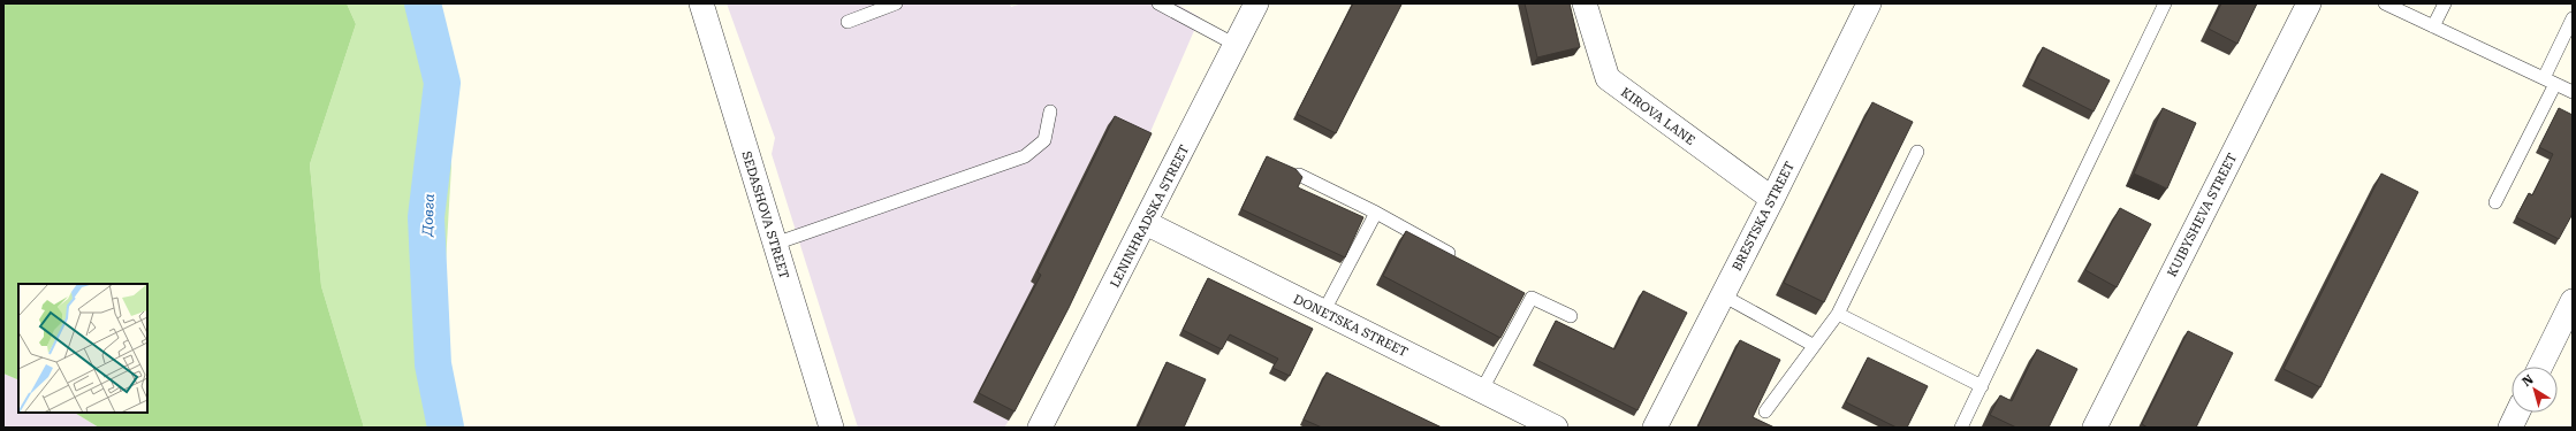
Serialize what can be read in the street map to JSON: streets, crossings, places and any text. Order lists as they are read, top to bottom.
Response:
{
  "streets": {
    "street": [
      "KIROVA LANE",
      "SEDASHOVA STREET",
      "KUIBYSHEVA STREET",
      "LENINHRADSKA STREET",
      "BRESTSKA STREET",
      "DONETSKA STREET"
    ]
  },
  "crossings": [
    ["KIROVA LANE", "BRESTSKA STREET"],
    ["LENINHRADSKA STREET", "DONETSKA STREET"]
  ],
  "water": ["Довга"],
  "north": "top left"
}
